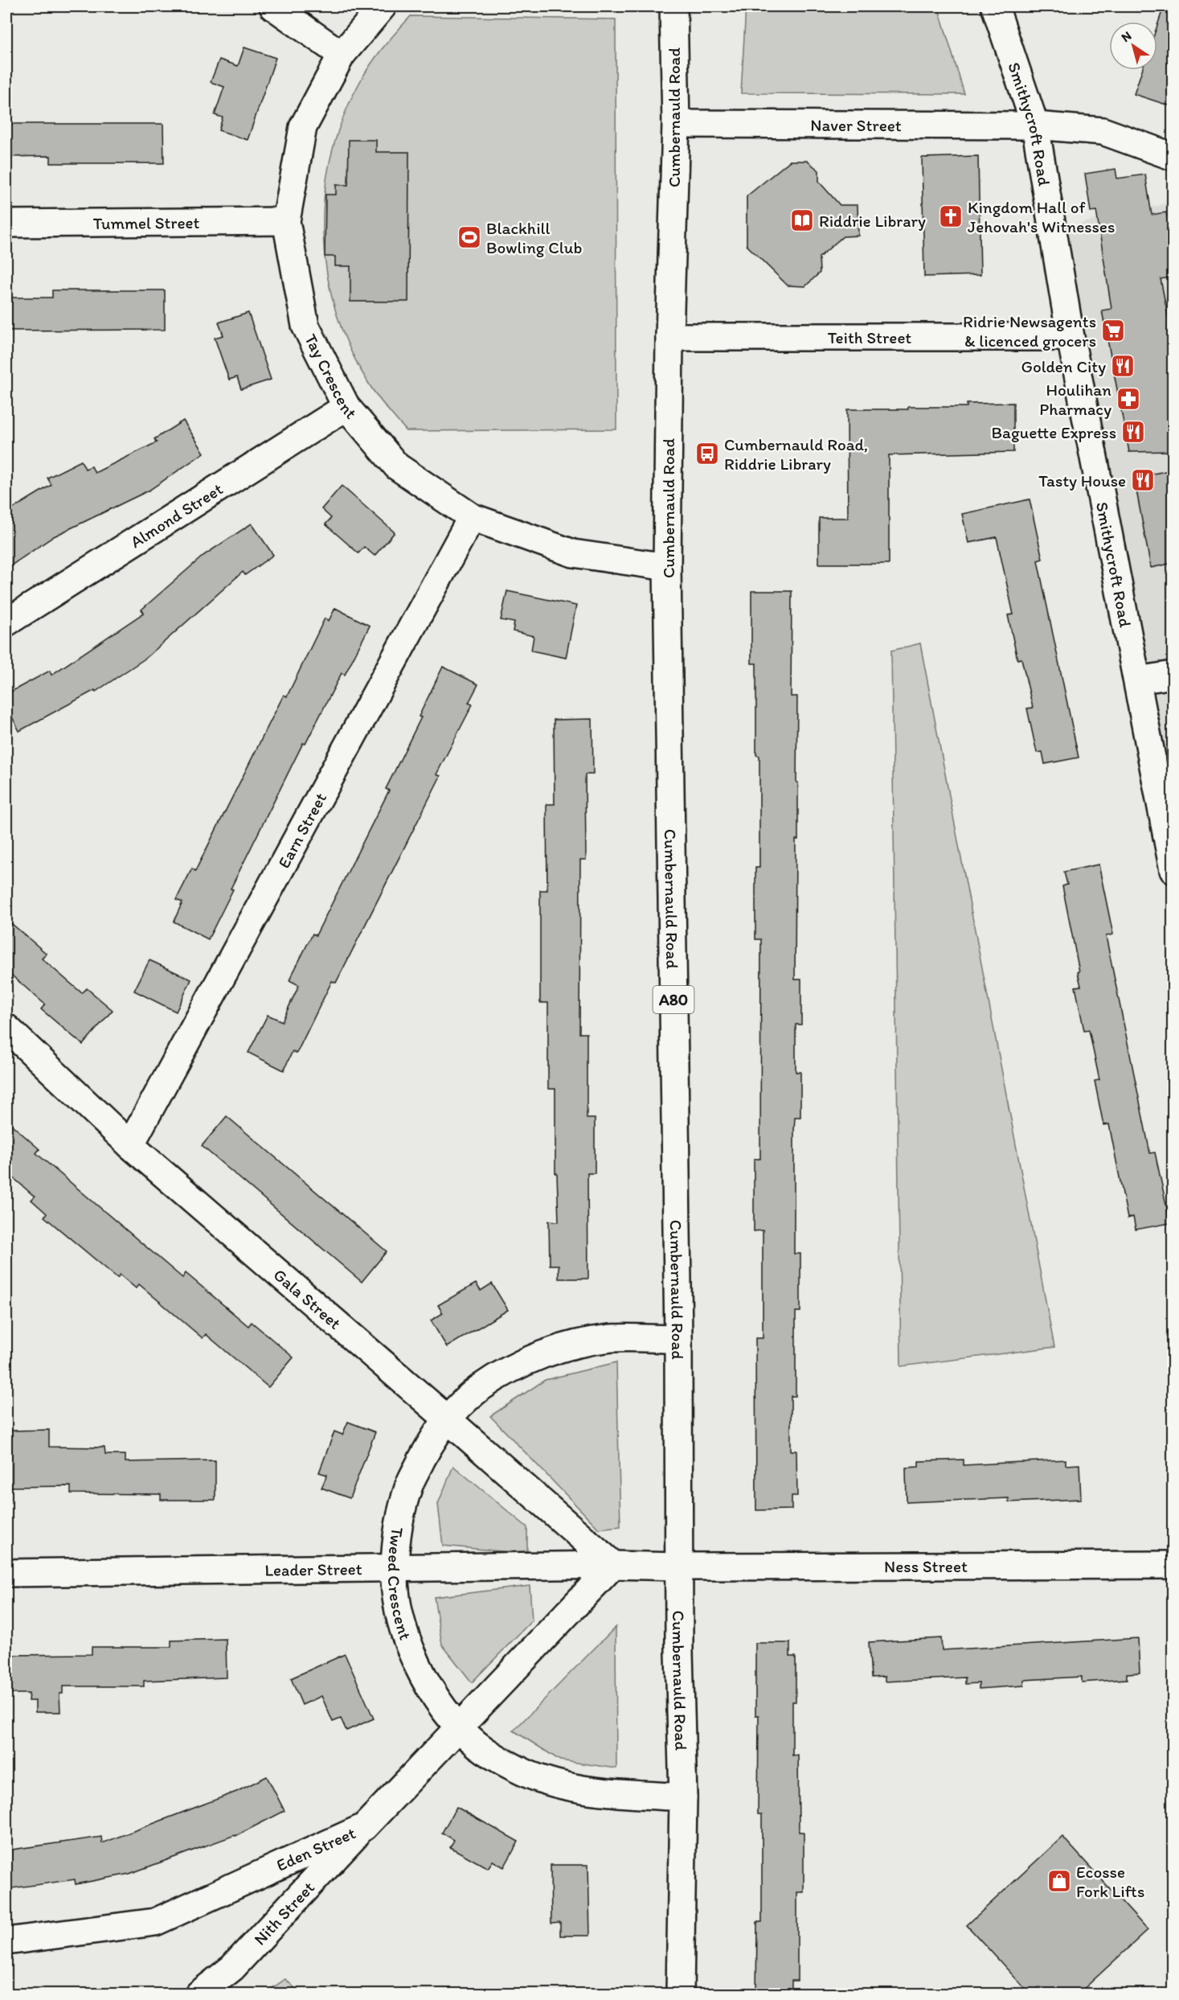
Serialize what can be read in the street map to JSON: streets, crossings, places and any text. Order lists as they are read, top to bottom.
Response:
{
  "streets": {
    "street": [
      "Cumbernauld Road",
      "Smithycroft Road",
      "Naver Street",
      "Tummel Street",
      "Teith Street",
      "Tay Crescent",
      "Almond Street",
      "Earn Street",
      "A80",
      "Gala Street",
      "Ness Street",
      "Leader Street",
      "Tweed Crescent",
      "Eden Street",
      "Nith Street"
    ]
  },
  "crossings": [
    ["Cumbernauld Road", "Naver Street"],
    ["Cumbernauld Road", "Teith Street"],
    ["Cumbernauld Road", "Tay Crescent"],
    ["Cumbernauld Road", "Ness Street"],
    ["Cumbernauld Road", "Leader Street"],
    ["Cumbernauld Road", "Tweed Crescent"],
    ["Smithycroft Road", "Naver Street"],
    ["Smithycroft Road", "Teith Street"],
    ["Tummel Street", "Tay Crescent"],
    ["Tay Crescent", "Almond Street"],
    ["Tay Crescent", "Earn Street"],
    ["Earn Street", "Gala Street"],
    ["Gala Street", "Leader Street"],
    ["Gala Street", "Tweed Crescent"],
    ["Gala Street", "Eden Street"],
    ["Ness Street", "Leader Street"],
    ["Leader Street", "Tweed Crescent"],
    ["Leader Street", "Eden Street"],
    ["Tweed Crescent", "Eden Street"],
    ["Eden Street", "Nith Street"]
  ],
  "places": {
    "church": ["Kingdom Hall of Jehovah's Witnesses"],
    "library": ["Riddrie Library"],
    "sports": ["Blackhill Bowling Club"],
    "supermarket": ["Ridrie Newsagents & licenced grocers"],
    "restaurant": ["Golden City", "Baguette Express", "Tasty House"],
    "pharmacy": ["Houlihan Pharmacy"],
    "bus stop": ["Cumbernauld Road, Riddrie Library"],
    "shop": ["Ecosse Fork Lifts"]
  },
  "north": "top left"
}
